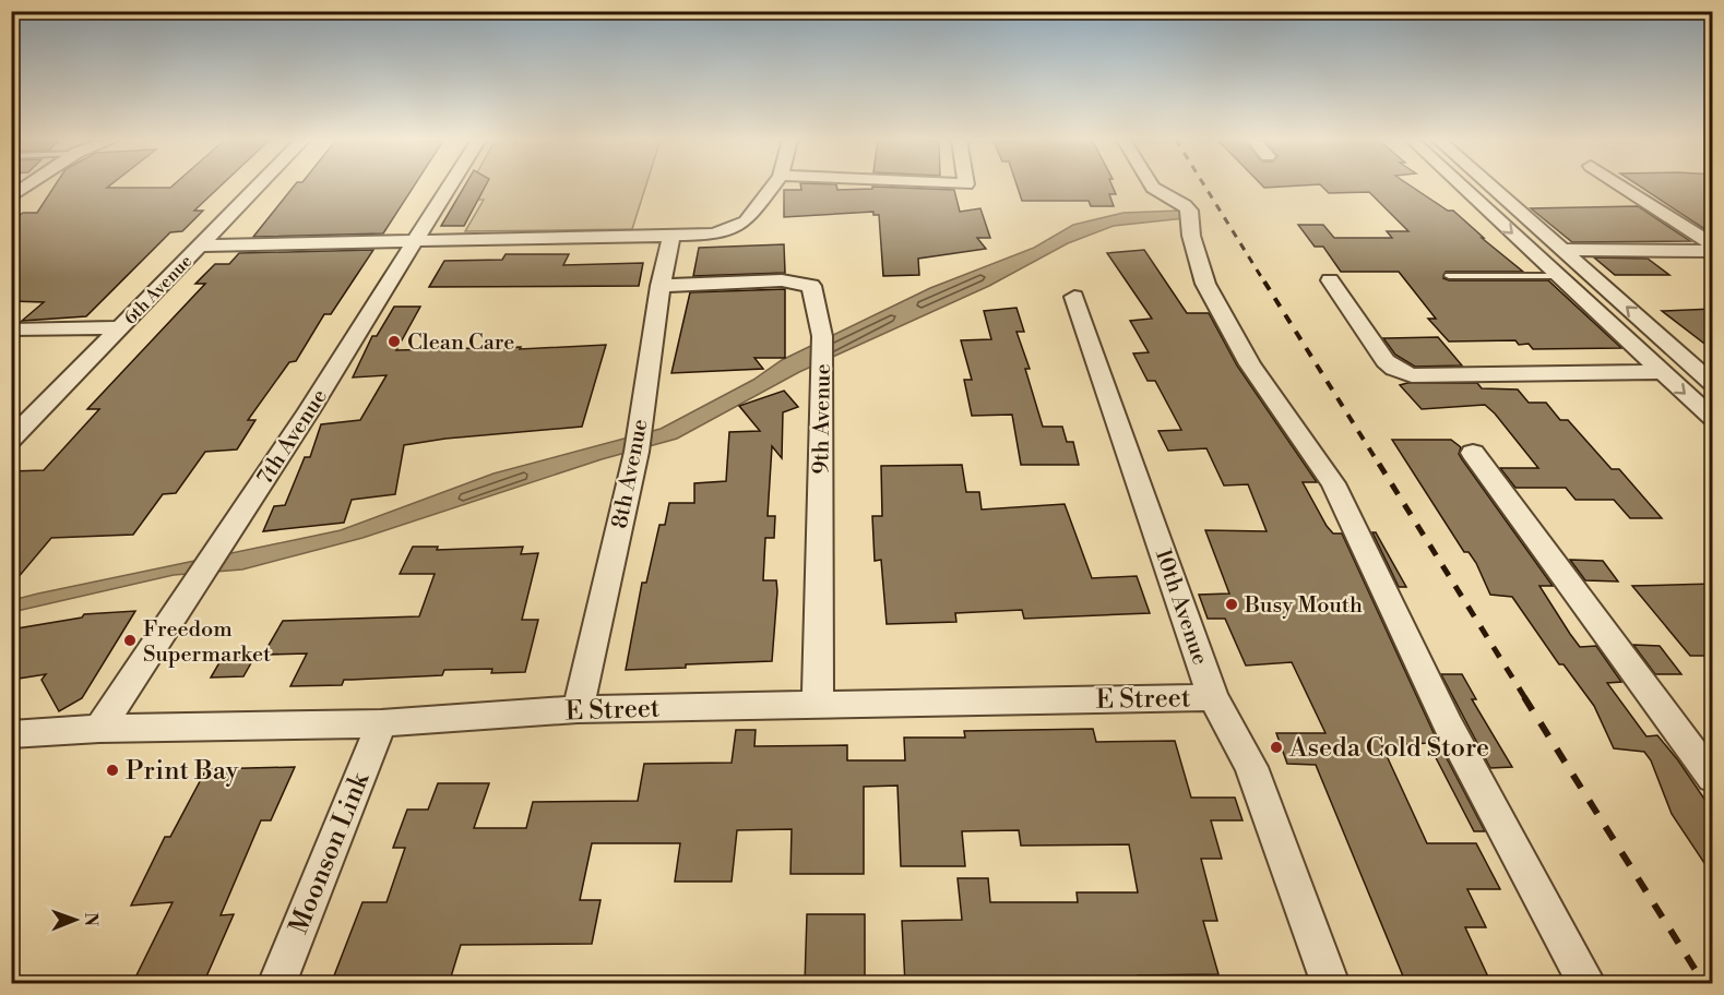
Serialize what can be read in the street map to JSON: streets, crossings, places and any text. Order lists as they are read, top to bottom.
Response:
{
  "streets": {
    "street": [
      "6th Avenue",
      "9th Avenue",
      "7th Avenue",
      "8th Avenue",
      "10th Avenue",
      "E Street",
      "Moonson Link"
    ]
  },
  "crossings": [
    ["9th Avenue", "8th Avenue"],
    ["9th Avenue", "E Street"],
    ["7th Avenue", "E Street"],
    ["8th Avenue", "E Street"],
    ["10th Avenue", "E Street"],
    ["E Street", "Moonson Link"]
  ],
  "places": [
    "Clean Care",
    "Busy Mouth",
    "Freedom Supermarket",
    "Aseda Cold Store",
    "Print Bay"
  ],
  "north": "right"
}
